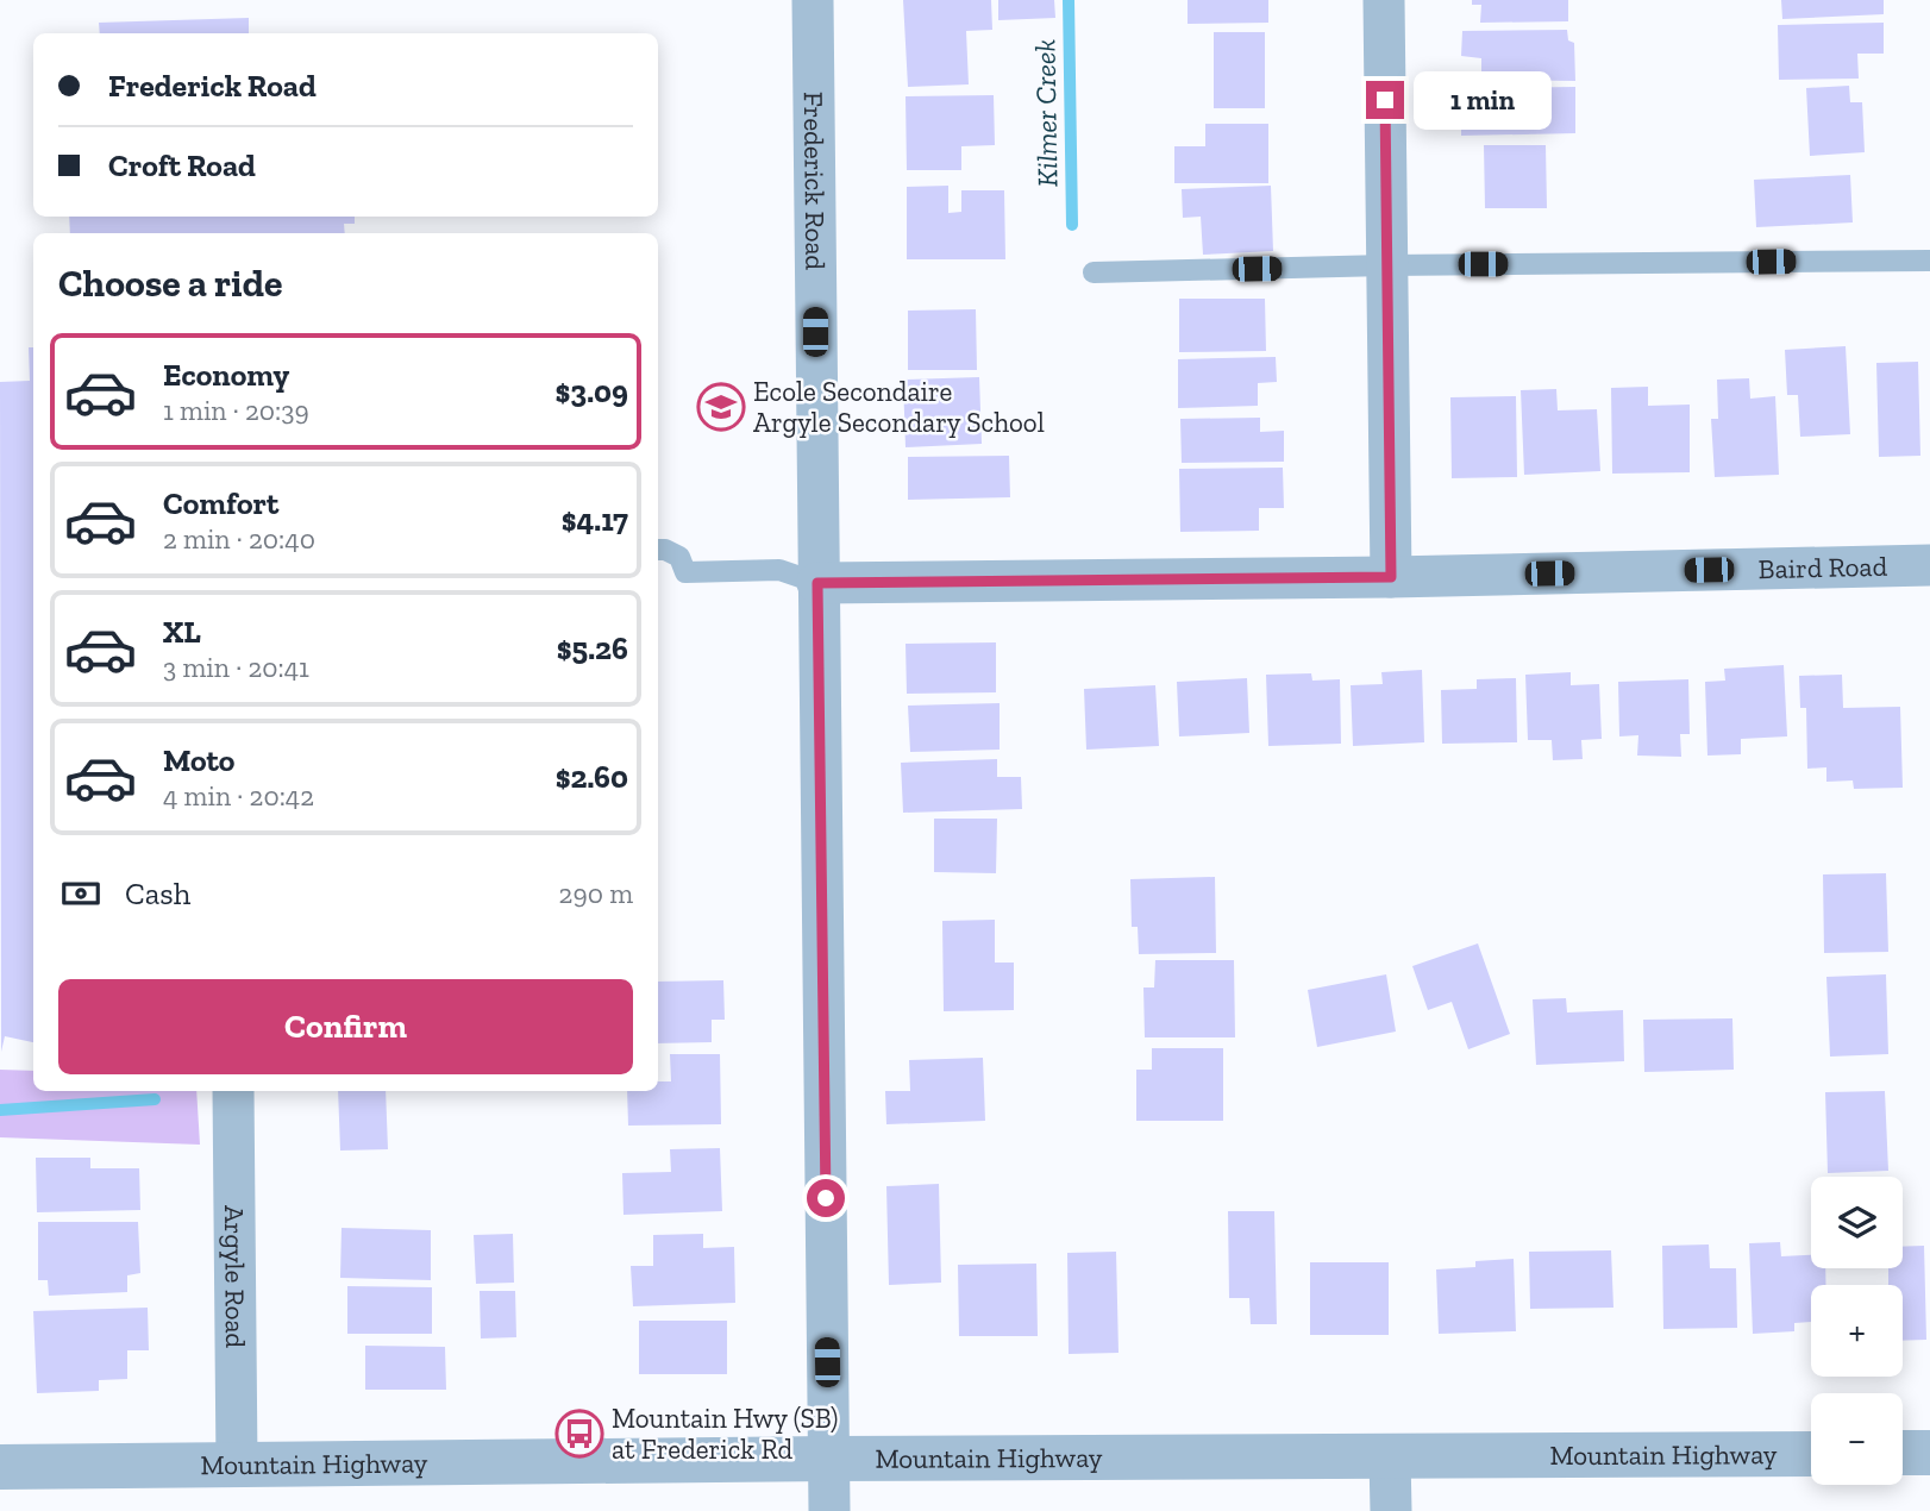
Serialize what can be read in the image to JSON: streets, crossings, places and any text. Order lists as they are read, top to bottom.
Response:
{
  "streets": {
    "street": [
      "Frederick Road",
      "Baird Road",
      "Argyle Road",
      "Mountain Highway"
    ]
  },
  "crossings": [
    ["Frederick Road", "Baird Road"],
    ["Frederick Road", "Mountain Highway"],
    ["Argyle Road", "Mountain Highway"]
  ],
  "water": ["Kilmer Creek"],
  "places": {
    "school or university": ["Ecole Secondaire Argyle Secondary School"],
    "bus stop": ["Mountain Hwy (SB) at Frederick Rd"]
  },
  "page": {
    "banner": ["Frederick Road", "Croft Road"],
    "bubble": "1 min",
    "heading": "Choose a ride",
    "list": [
      {
        "name": "Economy",
        "note": "1 min · 20:39",
        "value": "$3.09"
      },
      {
        "name": "Comfort",
        "note": "2 min · 20:40",
        "value": "$4.17"
      },
      {
        "name": "XL",
        "note": "3 min · 20:41",
        "value": "$5.26"
      },
      {
        "name": "Moto",
        "note": "4 min · 20:42",
        "value": "$2.60"
      }
    ],
    "pay": ["Cash", "290 m"],
    "buttons": "Confirm",
    "map_buttons": ["+", "−"]
  }
}
